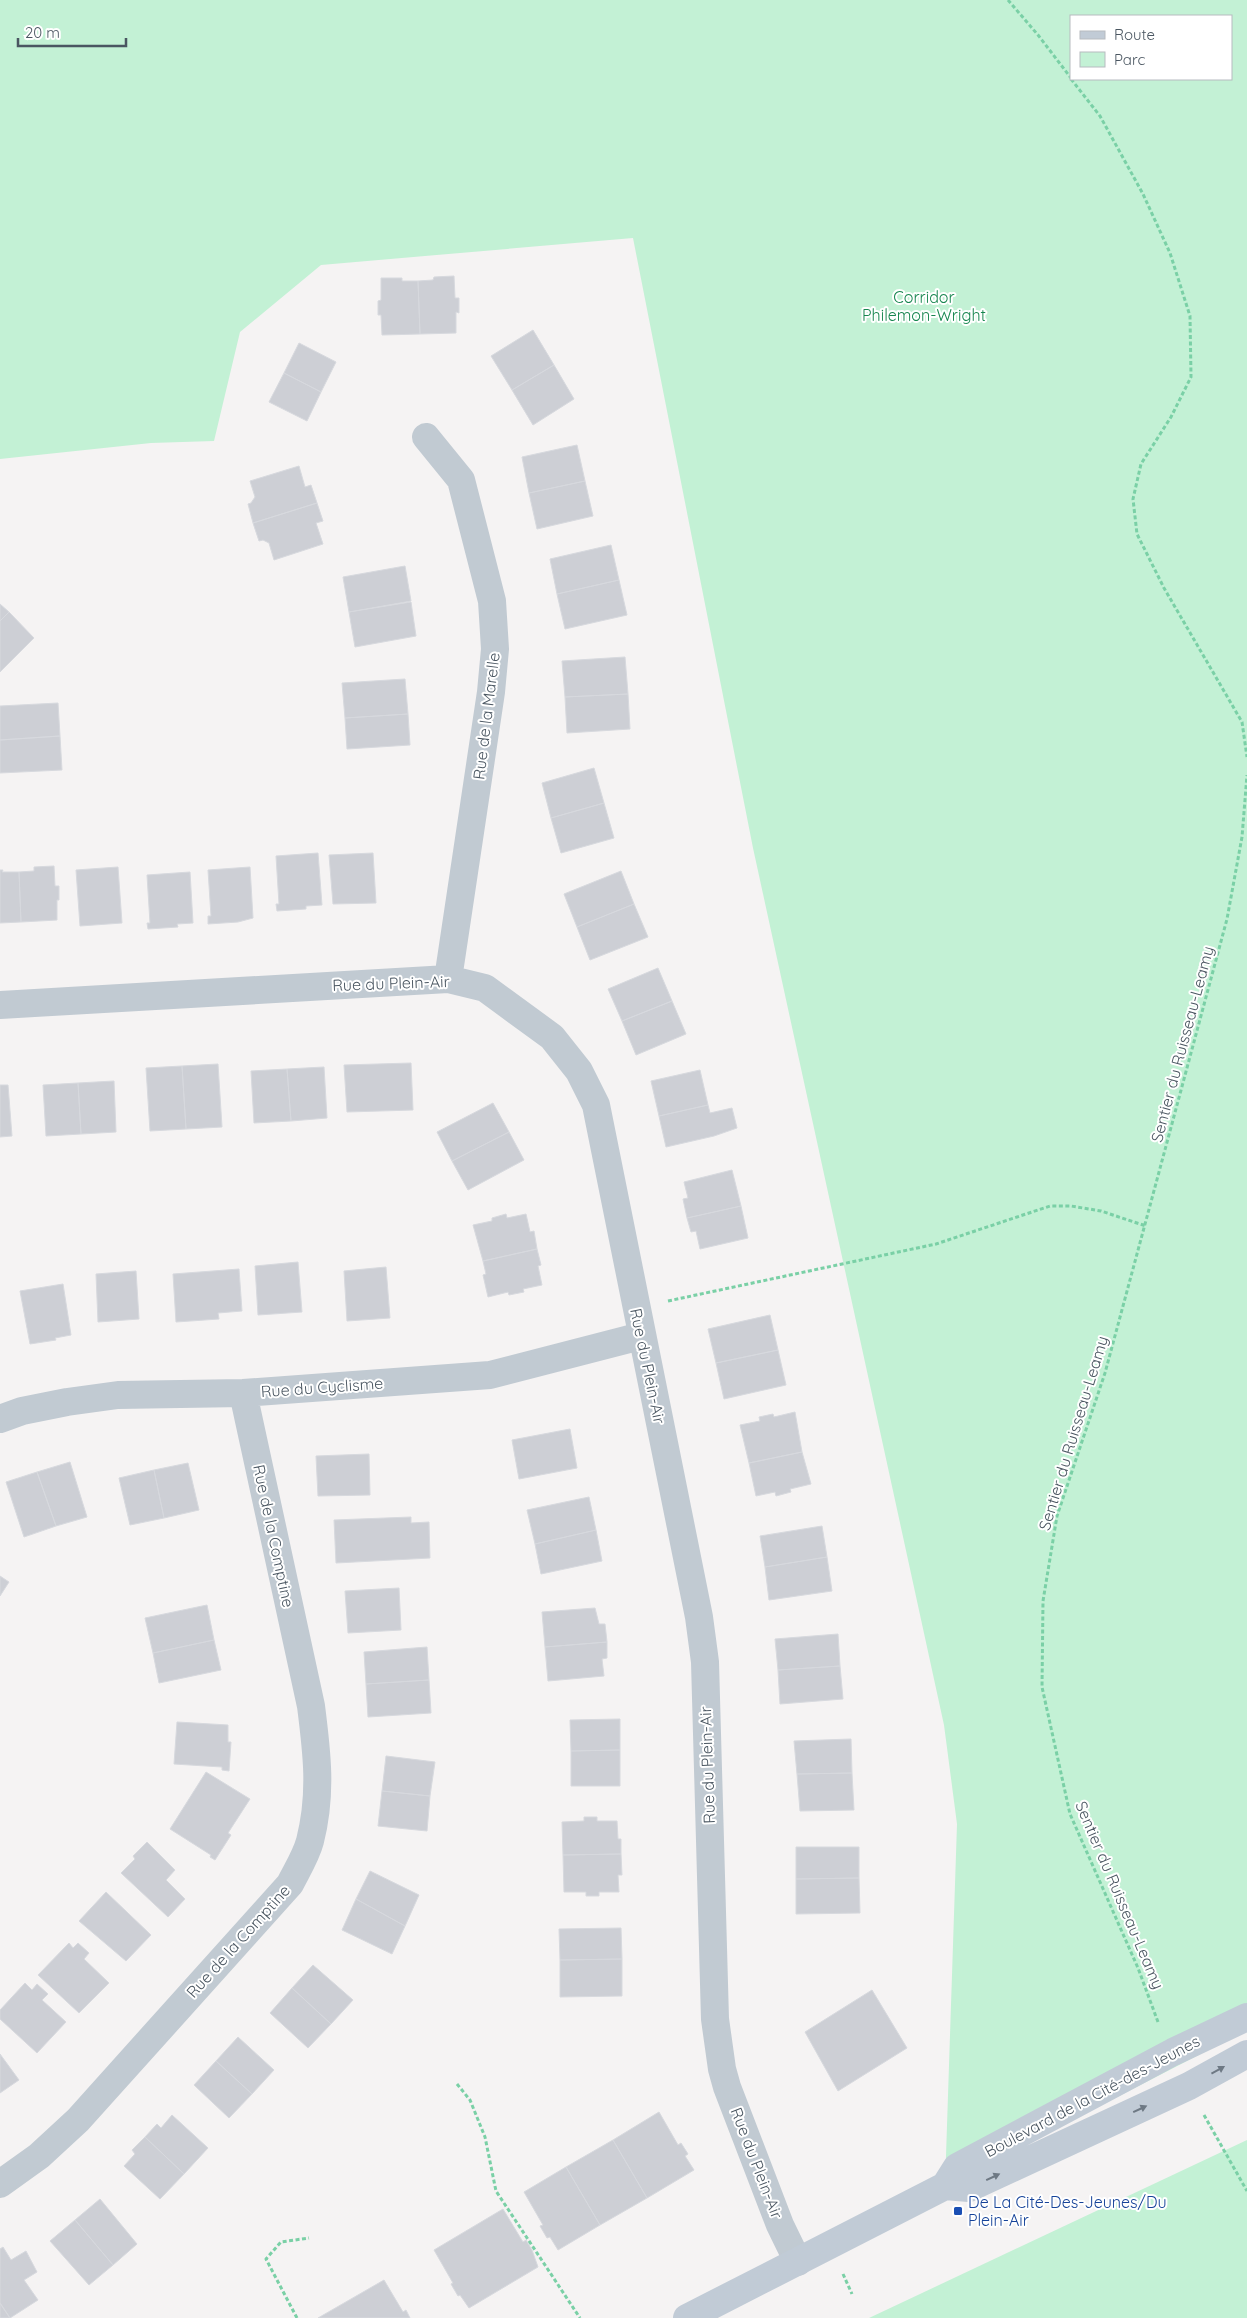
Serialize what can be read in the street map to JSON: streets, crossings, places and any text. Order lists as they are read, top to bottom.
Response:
{
  "streets": {
    "street": [
      "Rue de la Marelle",
      "Rue du Plein-Air",
      "Rue du Cyclisme",
      "Rue de la Comptine",
      "Boulevard de la Cité-des-Jeunes"
    ],
    "path": ["Sentier du Ruisseau-Leamy"]
  },
  "crossings": [
    ["Rue de la Marelle", "Rue du Plein-Air"],
    ["Rue du Plein-Air", "Rue du Cyclisme"],
    ["Rue du Plein-Air", "Boulevard de la Cité-des-Jeunes"],
    ["Sentier du Ruisseau-Leamy", "Boulevard de la Cité-des-Jeunes"],
    ["Rue du Cyclisme", "Rue de la Comptine"]
  ],
  "parks": ["Corridor Philemon-Wright"],
  "places": {
    "transit": ["De La Cité-Des-Jeunes/Du Plein-Air"]
  },
  "legend": ["Route", "Parc"],
  "scale_bar": "20 m"
}
